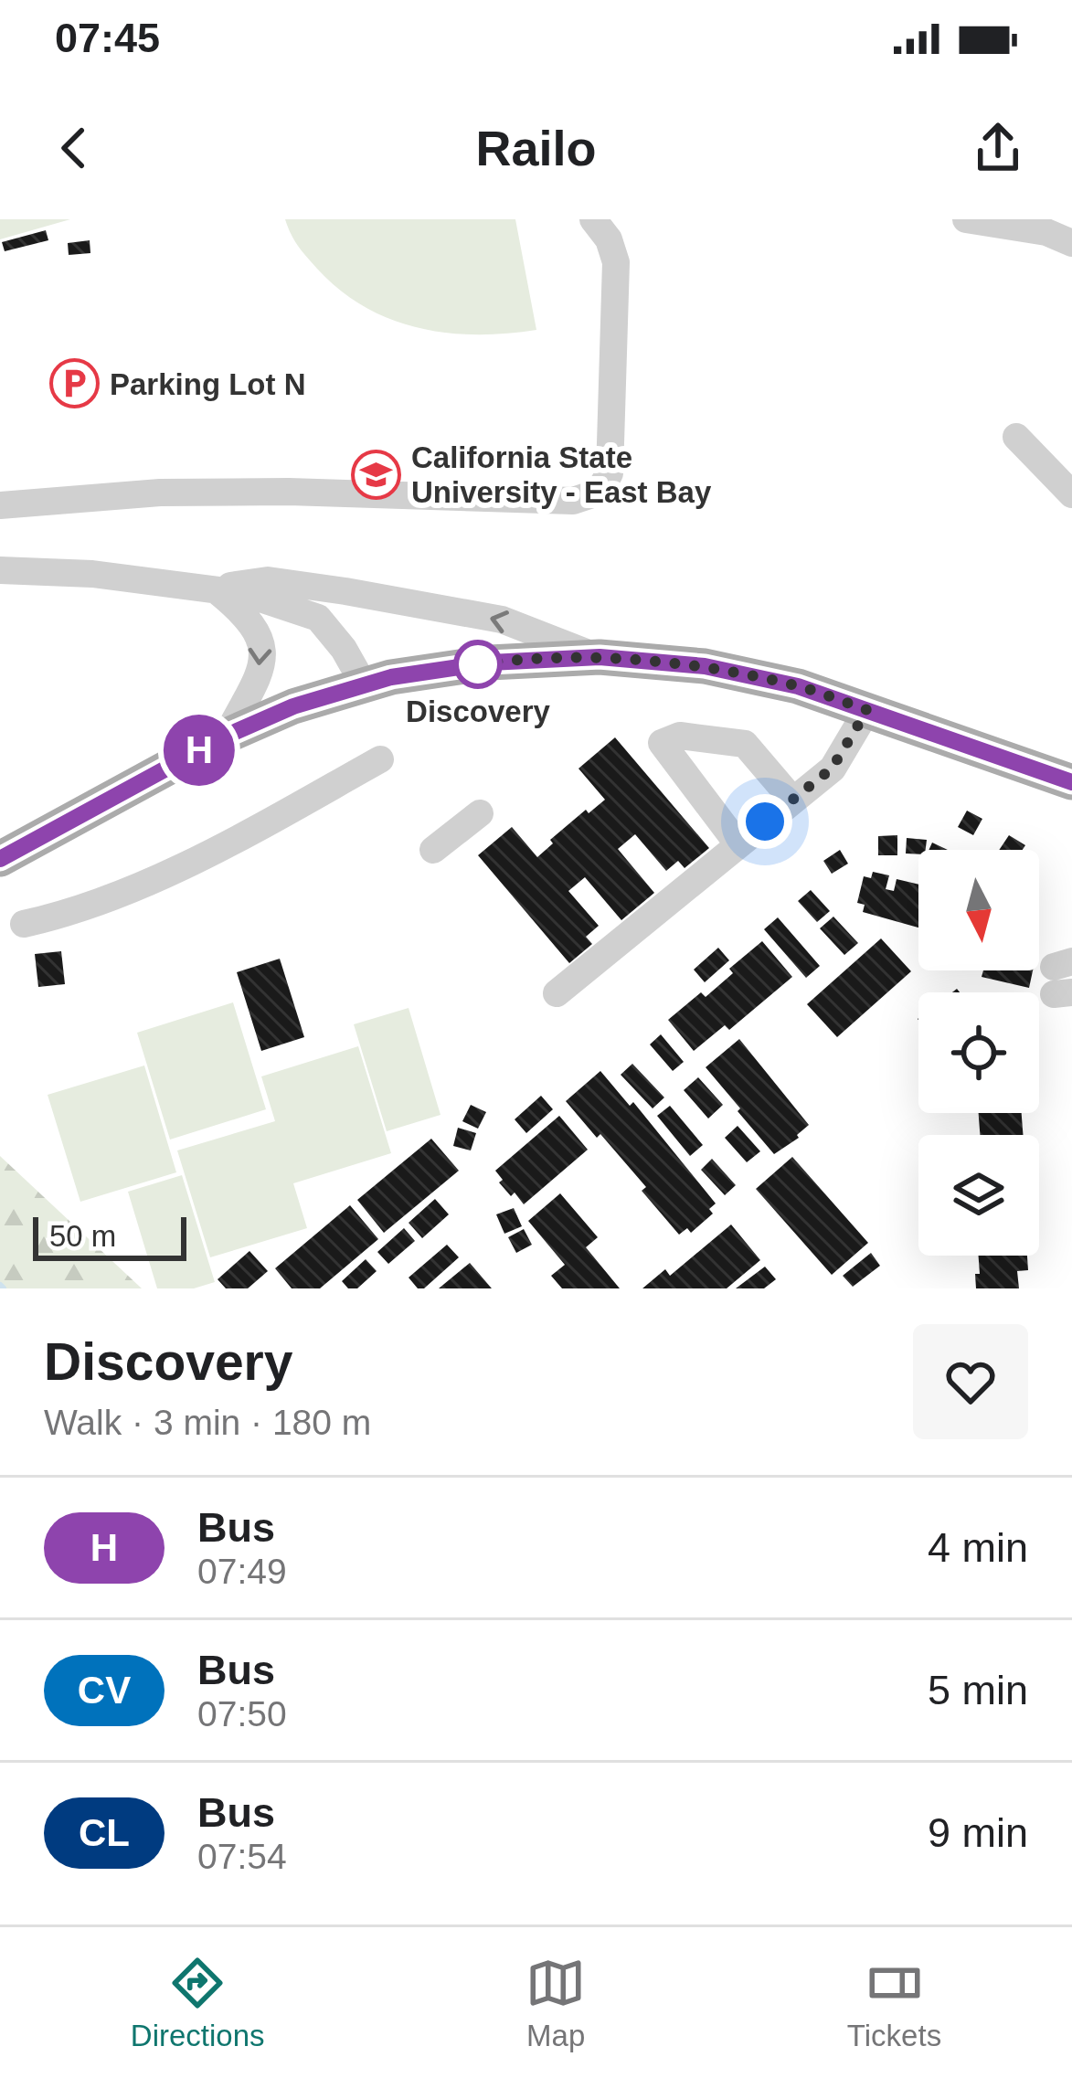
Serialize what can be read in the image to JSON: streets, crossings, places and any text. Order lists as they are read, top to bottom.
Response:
{
  "places": {
    "parking": ["Parking Lot N"],
    "school or university": ["California State University - East Bay"],
    "other": ["Discovery"]
  },
  "lines": ["bus line H"],
  "scale_bar": "50 m",
  "north": "bottom",
  "page": {
    "status": "07:45",
    "header": "Railo",
    "on_map": "H",
    "scale": "50 m",
    "heading": ["Discovery", "Walk · 3 min · 180 m"],
    "list": [
      {
        "mark": "H",
        "name": "Bus",
        "note": "07:49",
        "value": "4 min"
      },
      {
        "mark": "CV",
        "name": "Bus",
        "note": "07:50",
        "value": "5 min"
      },
      {
        "mark": "CL",
        "name": "Bus",
        "note": "07:54",
        "value": "9 min"
      }
    ],
    "tabs": ["Directions", "Map", "Tickets"]
  }
}
